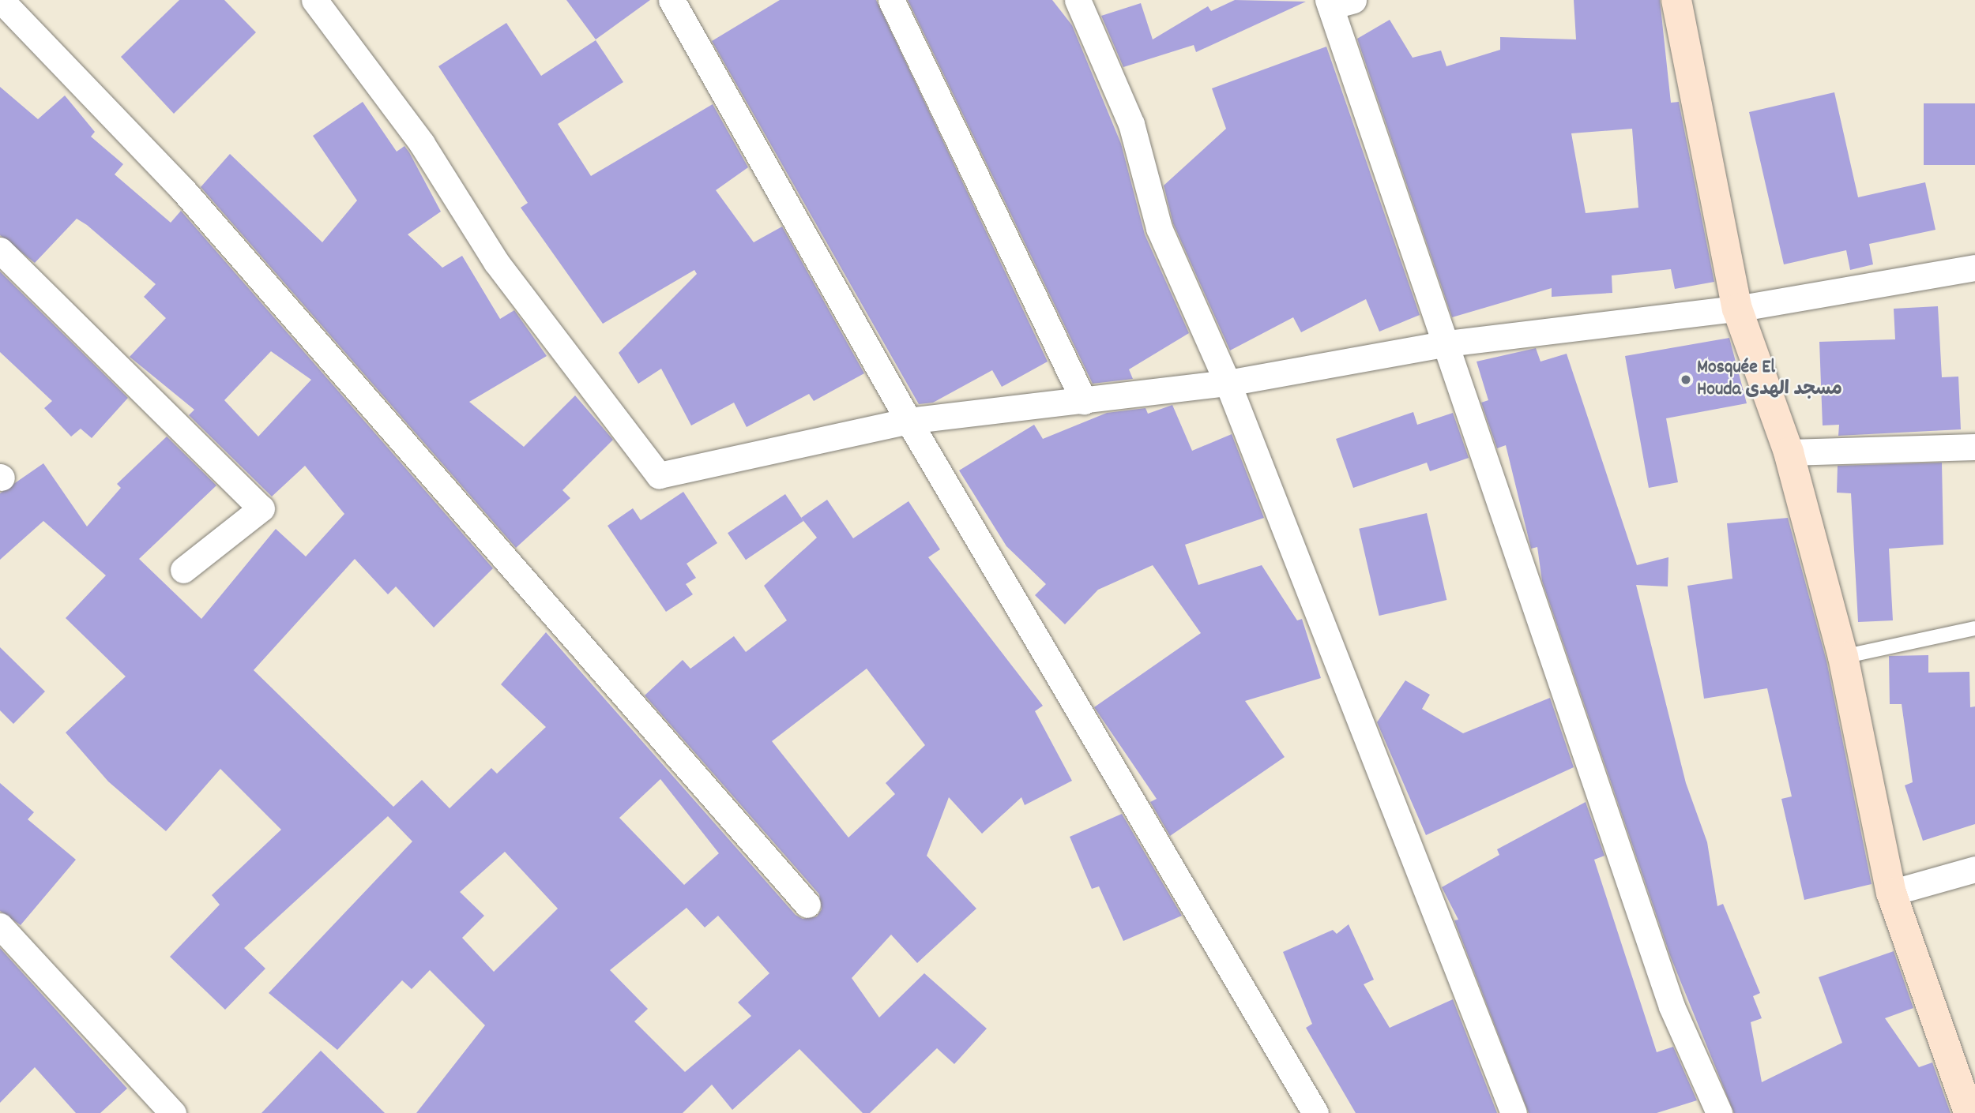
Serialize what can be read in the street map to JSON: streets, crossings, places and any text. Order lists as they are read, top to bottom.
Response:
{
  "places": ["Mosquée El Houda مسجد الهدى"]
}
